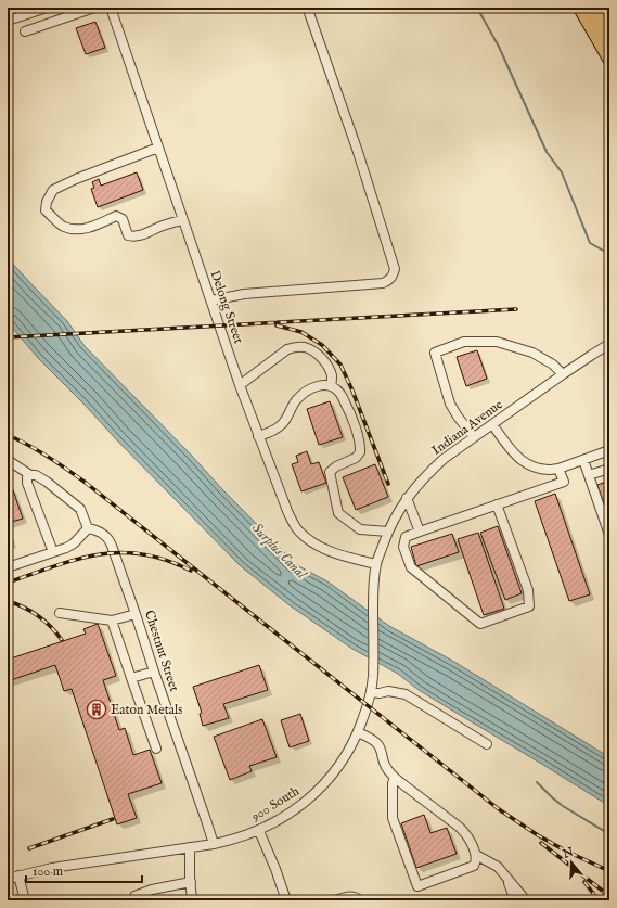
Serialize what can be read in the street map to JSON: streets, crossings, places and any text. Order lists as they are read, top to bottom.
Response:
{
  "streets": {
    "street": [
      "Delong Street",
      "Indiana Avenue",
      "Chestnut Street",
      "900 South"
    ]
  },
  "crossings": [
    ["Delong Street", "Indiana Avenue"],
    ["Delong Street", "900 South"],
    ["Indiana Avenue", "900 South"],
    ["Chestnut Street", "900 South"]
  ],
  "water": ["Surplus Canal"],
  "places": {
    "building": ["Eaton Metals"]
  },
  "scale_bar": "100 m",
  "north": "top"
}
